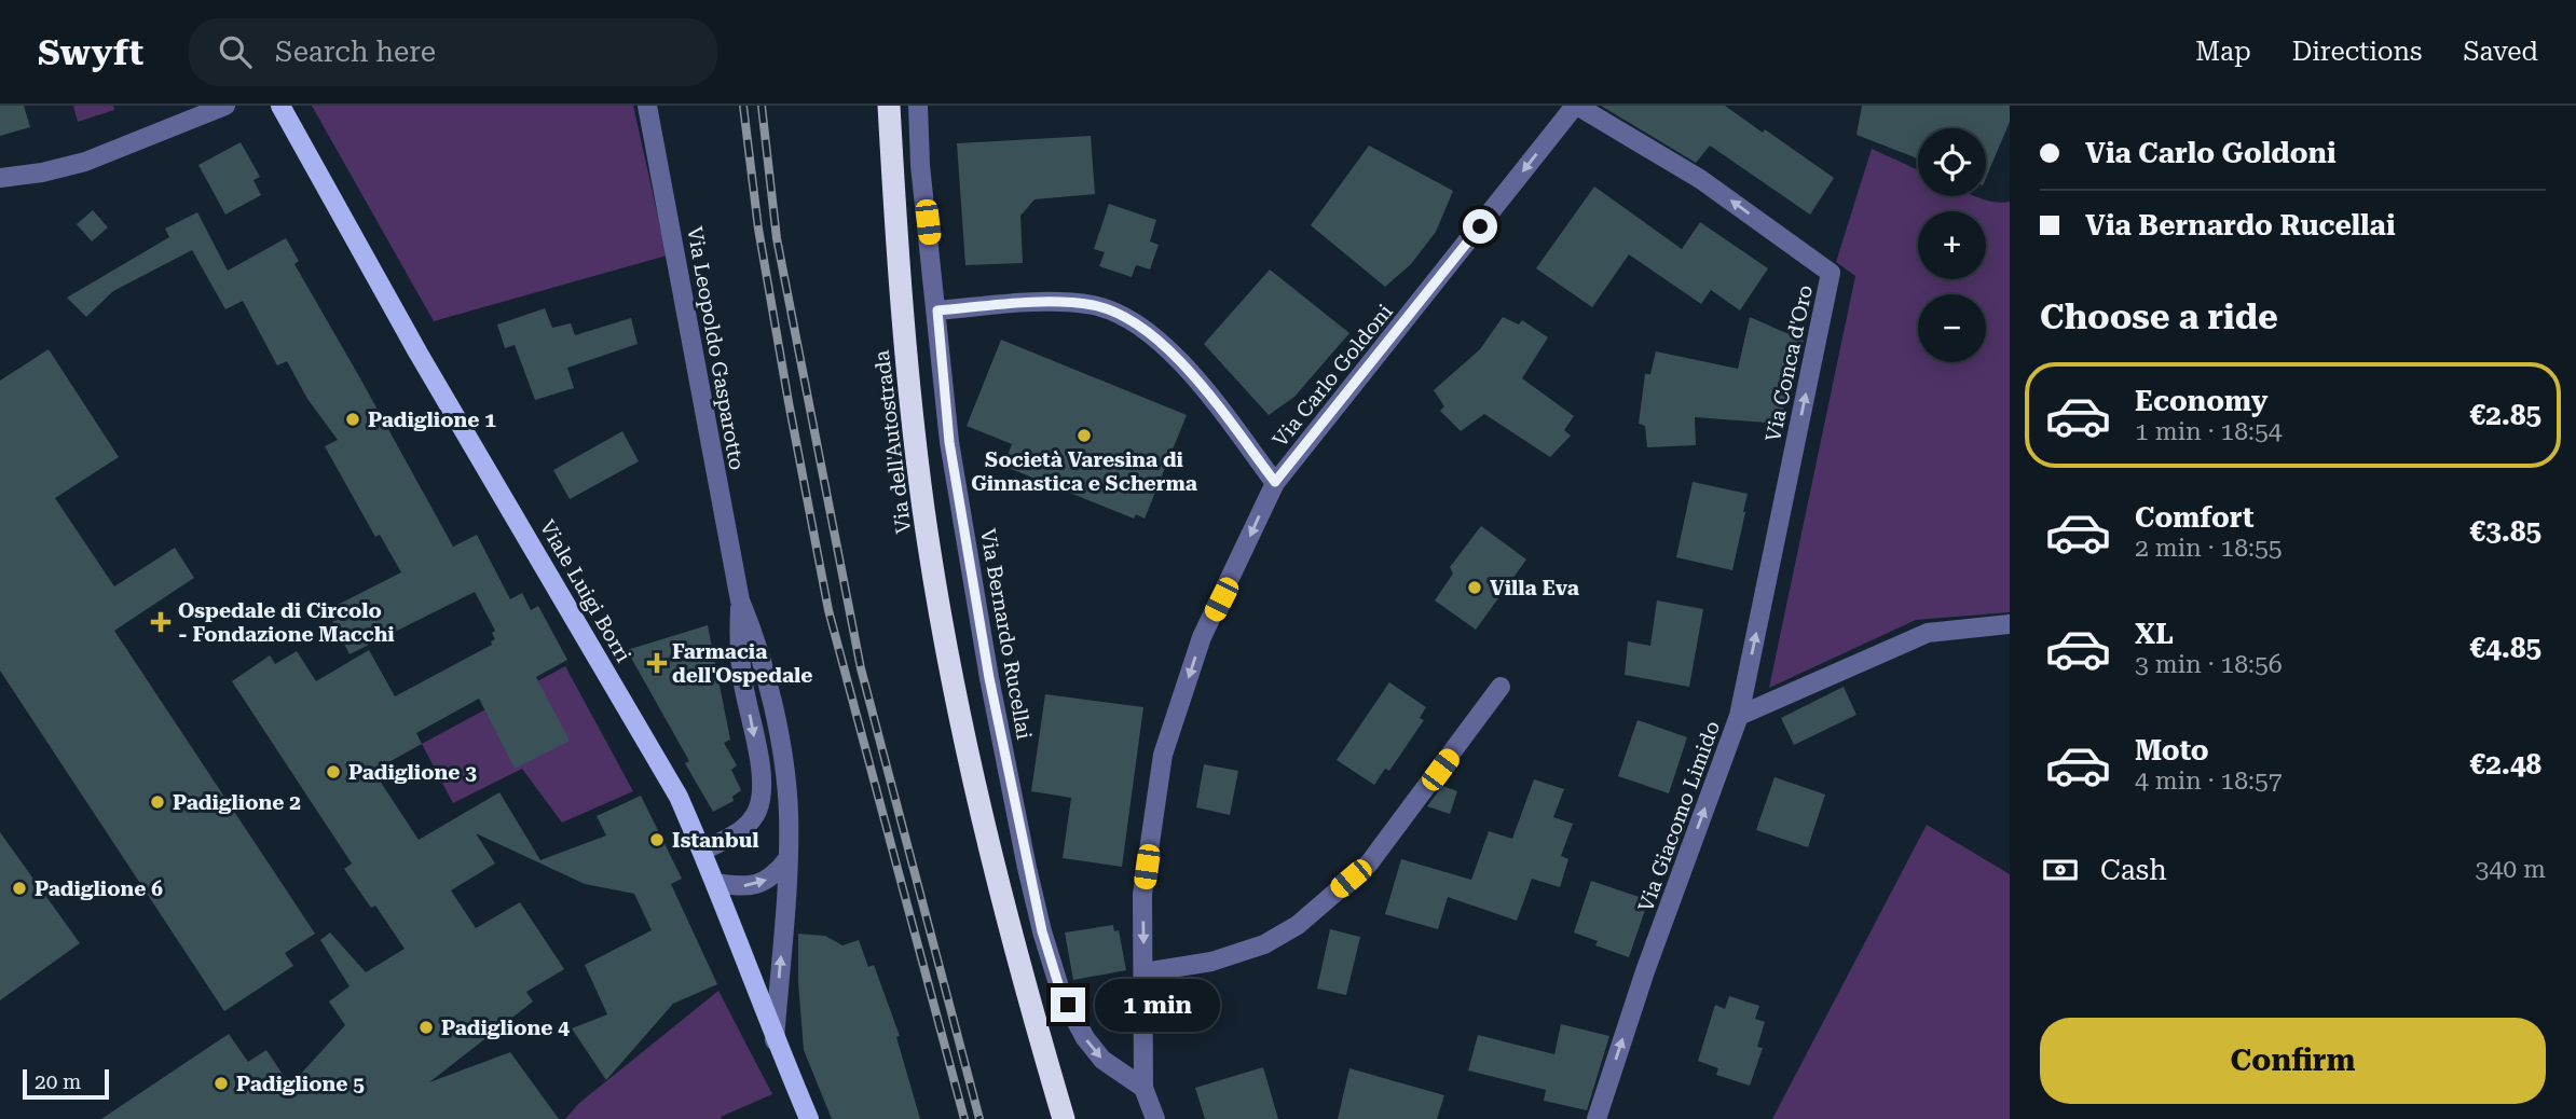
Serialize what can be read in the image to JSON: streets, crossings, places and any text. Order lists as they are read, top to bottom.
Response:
{
  "streets": {
    "highway": ["Via dell'Autostrada"],
    "main road": ["Viale Luigi Borri"],
    "street": [
      "Via Leopoldo Gasparotto",
      "Via Conca d'Oro",
      "Via Carlo Goldoni",
      "Via Bernardo Rucellai",
      "Via Giacomo Limido"
    ]
  },
  "crossings": [
    ["Via Leopoldo Gasparotto", "Viale Luigi Borri"],
    ["Via Conca d'Oro", "Via Carlo Goldoni"],
    ["Via Conca d'Oro", "Via Giacomo Limido"],
    ["Via Carlo Goldoni", "Via Bernardo Rucellai"]
  ],
  "one_way": [
    "Via Conca d'Oro",
    "Via Carlo Goldoni",
    "Via Bernardo Rucellai",
    "Via Giacomo Limido"
  ],
  "places": {
    "other": [
      "Padiglione 1",
      "Società Varesina di Ginnastica e Scherma",
      "Villa Eva",
      "Padiglione 3",
      "Padiglione 2",
      "Istanbul",
      "Padiglione 6",
      "Padiglione 4",
      "Padiglione 5"
    ],
    "health": ["Ospedale di Circolo - Fondazione Macchi", "Farmacia dell'Ospedale"]
  },
  "scale_bar": "20 m",
  "page": {
    "header": "Swyft",
    "search": "Search here",
    "nav": ["Map", "Directions", "Saved"],
    "banner": ["Via Carlo Goldoni", "Via Bernardo Rucellai"],
    "map_buttons": ["+", "−"],
    "heading": "Choose a ride",
    "list": [
      {
        "name": "Economy",
        "note": "1 min · 18:54",
        "value": "€2.85"
      },
      {
        "name": "Comfort",
        "note": "2 min · 18:55",
        "value": "€3.85"
      },
      {
        "name": "XL",
        "note": "3 min · 18:56",
        "value": "€4.85"
      },
      {
        "name": "Moto",
        "note": "4 min · 18:57",
        "value": "€2.48"
      }
    ],
    "pay": ["Cash", "340 m"],
    "bubble": "1 min",
    "buttons": "Confirm",
    "scale": "20 m"
  }
}
